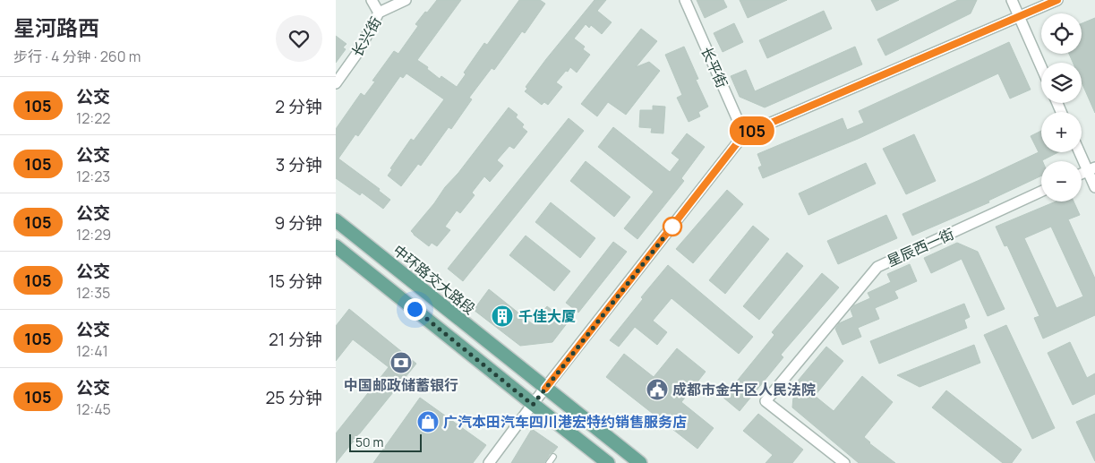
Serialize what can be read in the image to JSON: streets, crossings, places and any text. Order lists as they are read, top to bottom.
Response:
{
  "streets": {
    "main road": ["中环路交大路段"],
    "street": ["长兴街", "长平街", "星辰西一街"]
  },
  "places": {
    "building": ["千佳大厦"],
    "bank": ["中国邮政储蓄银行"],
    "public building": ["成都市金牛区人民法院"],
    "shop": ["广汽本田汽车四川港宏特约销售服务店"]
  },
  "lines": ["bus line 105"],
  "scale_bar": "50 m",
  "page": {
    "heading": ["星河路西", "步行 · 4 分钟 · 260 m"],
    "on_map": "105",
    "map_buttons": ["+", "−"],
    "list": [
      {
        "mark": "105",
        "name": "公交",
        "note": "12:22",
        "value": "2 分钟"
      },
      {
        "mark": "105",
        "name": "公交",
        "note": "12:23",
        "value": "3 分钟"
      },
      {
        "mark": "105",
        "name": "公交",
        "note": "12:29",
        "value": "9 分钟"
      },
      {
        "mark": "105",
        "name": "公交",
        "note": "12:35",
        "value": "15 分钟"
      },
      {
        "mark": "105",
        "name": "公交",
        "note": "12:41",
        "value": "21 分钟"
      },
      {
        "mark": "105",
        "name": "公交",
        "note": "12:45",
        "value": "25 分钟"
      }
    ],
    "scale": "50 m"
  }
}
